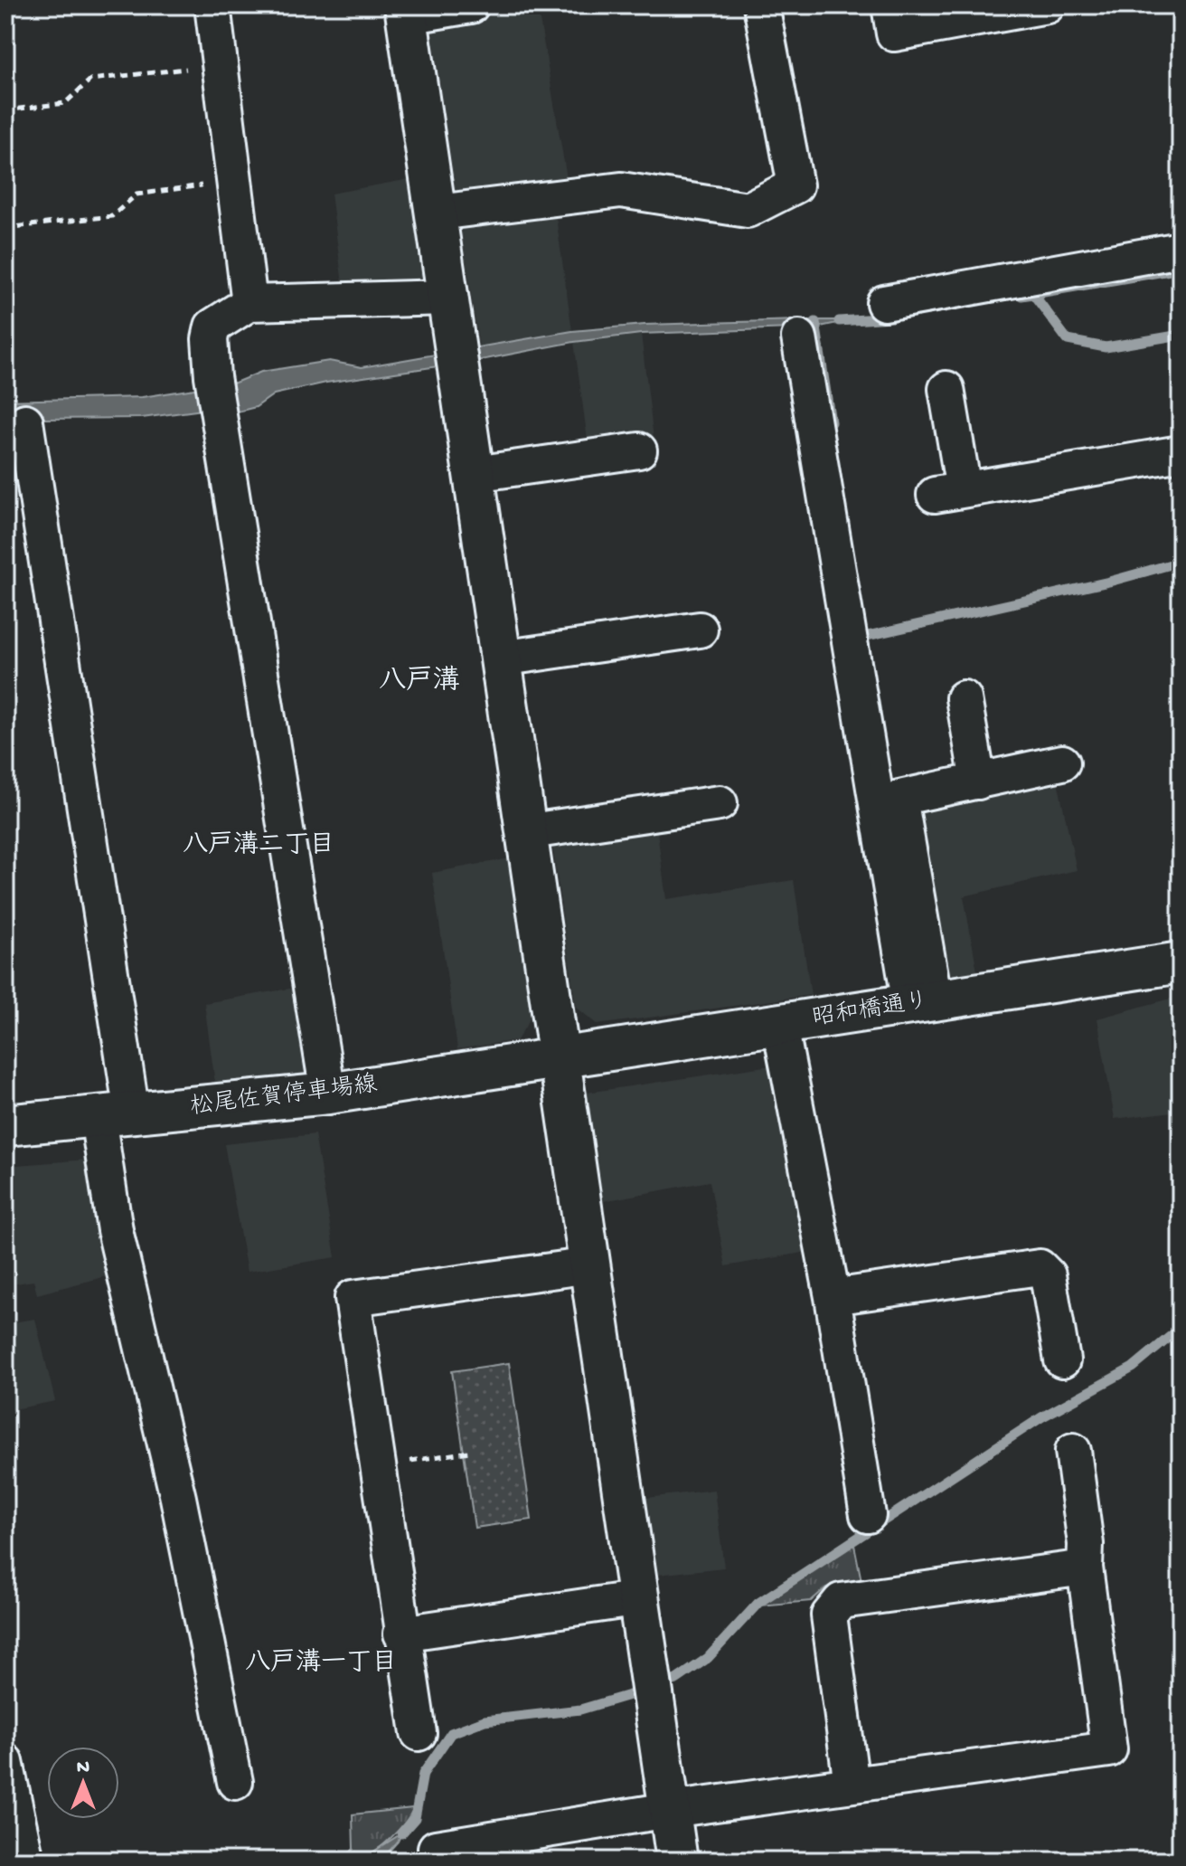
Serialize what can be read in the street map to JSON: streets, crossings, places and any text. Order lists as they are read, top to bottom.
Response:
{
  "streets": {
    "street": ["昭和橋通り", "松尾佐賀停車場線"]
  },
  "crossings": [
    ["昭和橋通り", "松尾佐賀停車場線"]
  ],
  "districts": ["八戸溝", "八戸溝二丁目", "八戸溝一丁目"],
  "north": "top"
}
